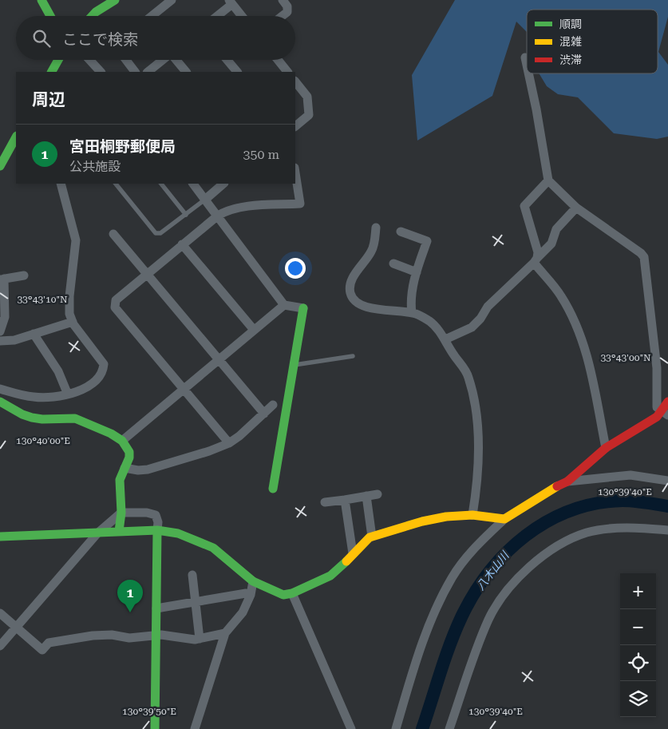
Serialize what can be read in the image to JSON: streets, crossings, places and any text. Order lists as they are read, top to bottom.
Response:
{
  "water": ["八木山川"],
  "legend": ["順調", "混雑", "渋滞"],
  "page": {
    "search": "ここで検索",
    "heading": "周辺",
    "list": [
      {
        "mark": "1",
        "name": "宮田桐野郵便局",
        "note": "公共施設",
        "value": "350 m"
      }
    ],
    "map_buttons": ["+", "−"],
    "pins": "1"
  },
  "coordinates": [
    "33°43'10\"N",
    "33°43'00\"N",
    "130°40'00\"E",
    "130°39'40\"E",
    "130°39'50\"E"
  ]
}
